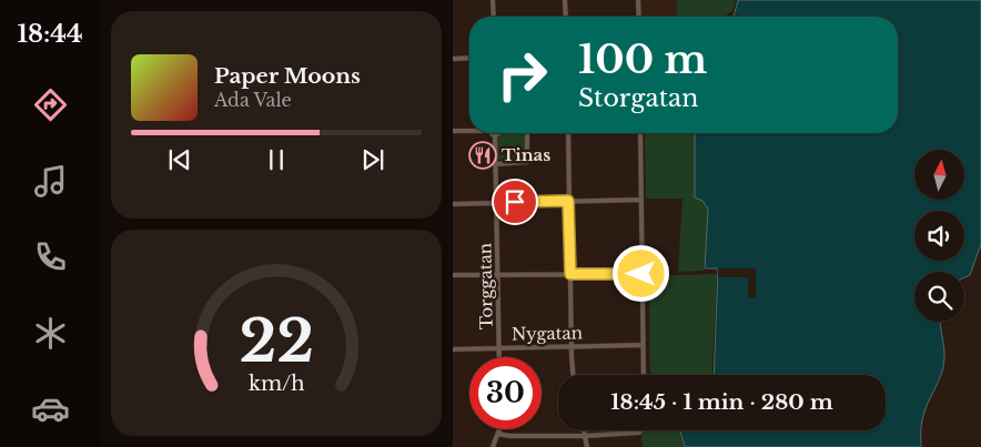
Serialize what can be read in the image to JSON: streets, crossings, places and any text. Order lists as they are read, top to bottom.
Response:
{
  "streets": {
    "street": ["Torggatan", "Nygatan"]
  },
  "crossings": [
    ["Torggatan", "Nygatan"]
  ],
  "places": {
    "restaurant": ["Tinas"]
  },
  "north": "top",
  "page": {
    "tabs": "18:44",
    "turn": ["100 m", "Storgatan"],
    "song": ["Paper Moons", "Ada Vale"],
    "limit": "30",
    "trip": "18:45 · 1 min · 280 m",
    "gauge": ["22", "km/h"]
  }
}
